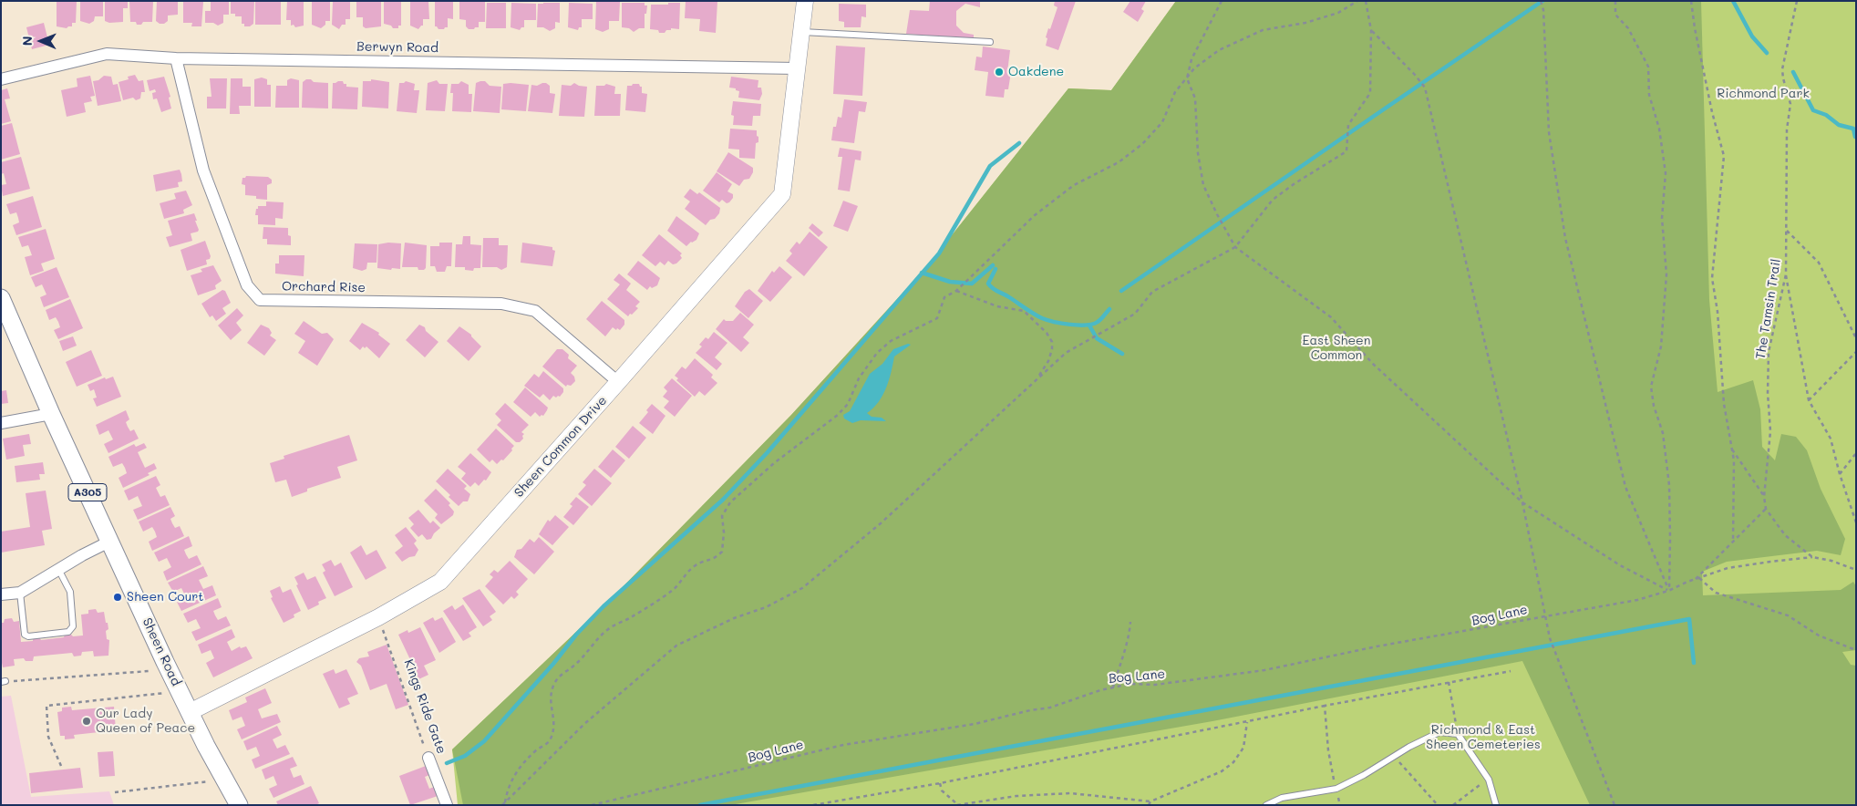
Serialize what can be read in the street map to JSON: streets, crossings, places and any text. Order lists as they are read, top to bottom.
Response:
{
  "streets": {
    "main road": ["A305", "Sheen Road"],
    "street": [
      "Berwyn Road",
      "Orchard Rise",
      "Sheen Common Drive",
      "Kings Ride Gate"
    ],
    "path": ["The Tamsin Trail", "Bog Lane"]
  },
  "crossings": [
    ["Berwyn Road", "Orchard Rise"],
    ["Berwyn Road", "Sheen Common Drive"],
    ["Orchard Rise", "Sheen Common Drive"],
    ["The Tamsin Trail", "Bog Lane"],
    ["Sheen Common Drive", "Sheen Road"],
    ["Sheen Common Drive", "Kings Ride Gate"],
    ["A305", "Sheen Road"]
  ],
  "parks": ["Richmond Park", "East Sheen Common", "Richmond & East Sheen Cemeteries"],
  "places": ["Oakdene", "Sheen Court", "Our Lady Queen of Peace"],
  "north": "left"
}
